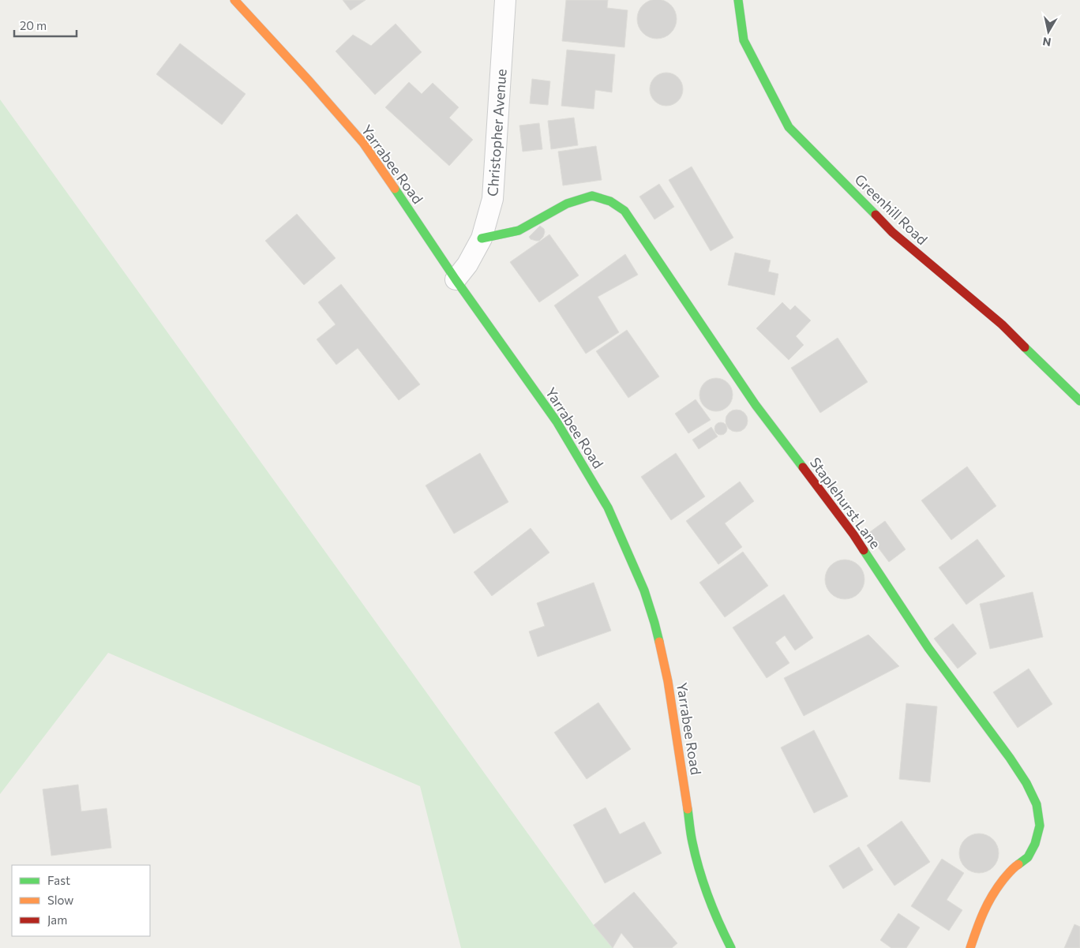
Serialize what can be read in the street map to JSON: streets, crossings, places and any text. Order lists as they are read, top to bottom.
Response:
{
  "streets": {
    "street": [
      "Christopher Avenue",
      "Yarrabee Road",
      "Greenhill Road",
      "Staplehurst Lane"
    ]
  },
  "crossings": [
    ["Christopher Avenue", "Yarrabee Road"],
    ["Christopher Avenue", "Staplehurst Lane"]
  ],
  "legend": ["Fast", "Slow", "Jam"],
  "scale_bar": "20 m",
  "north": "bottom"
}
